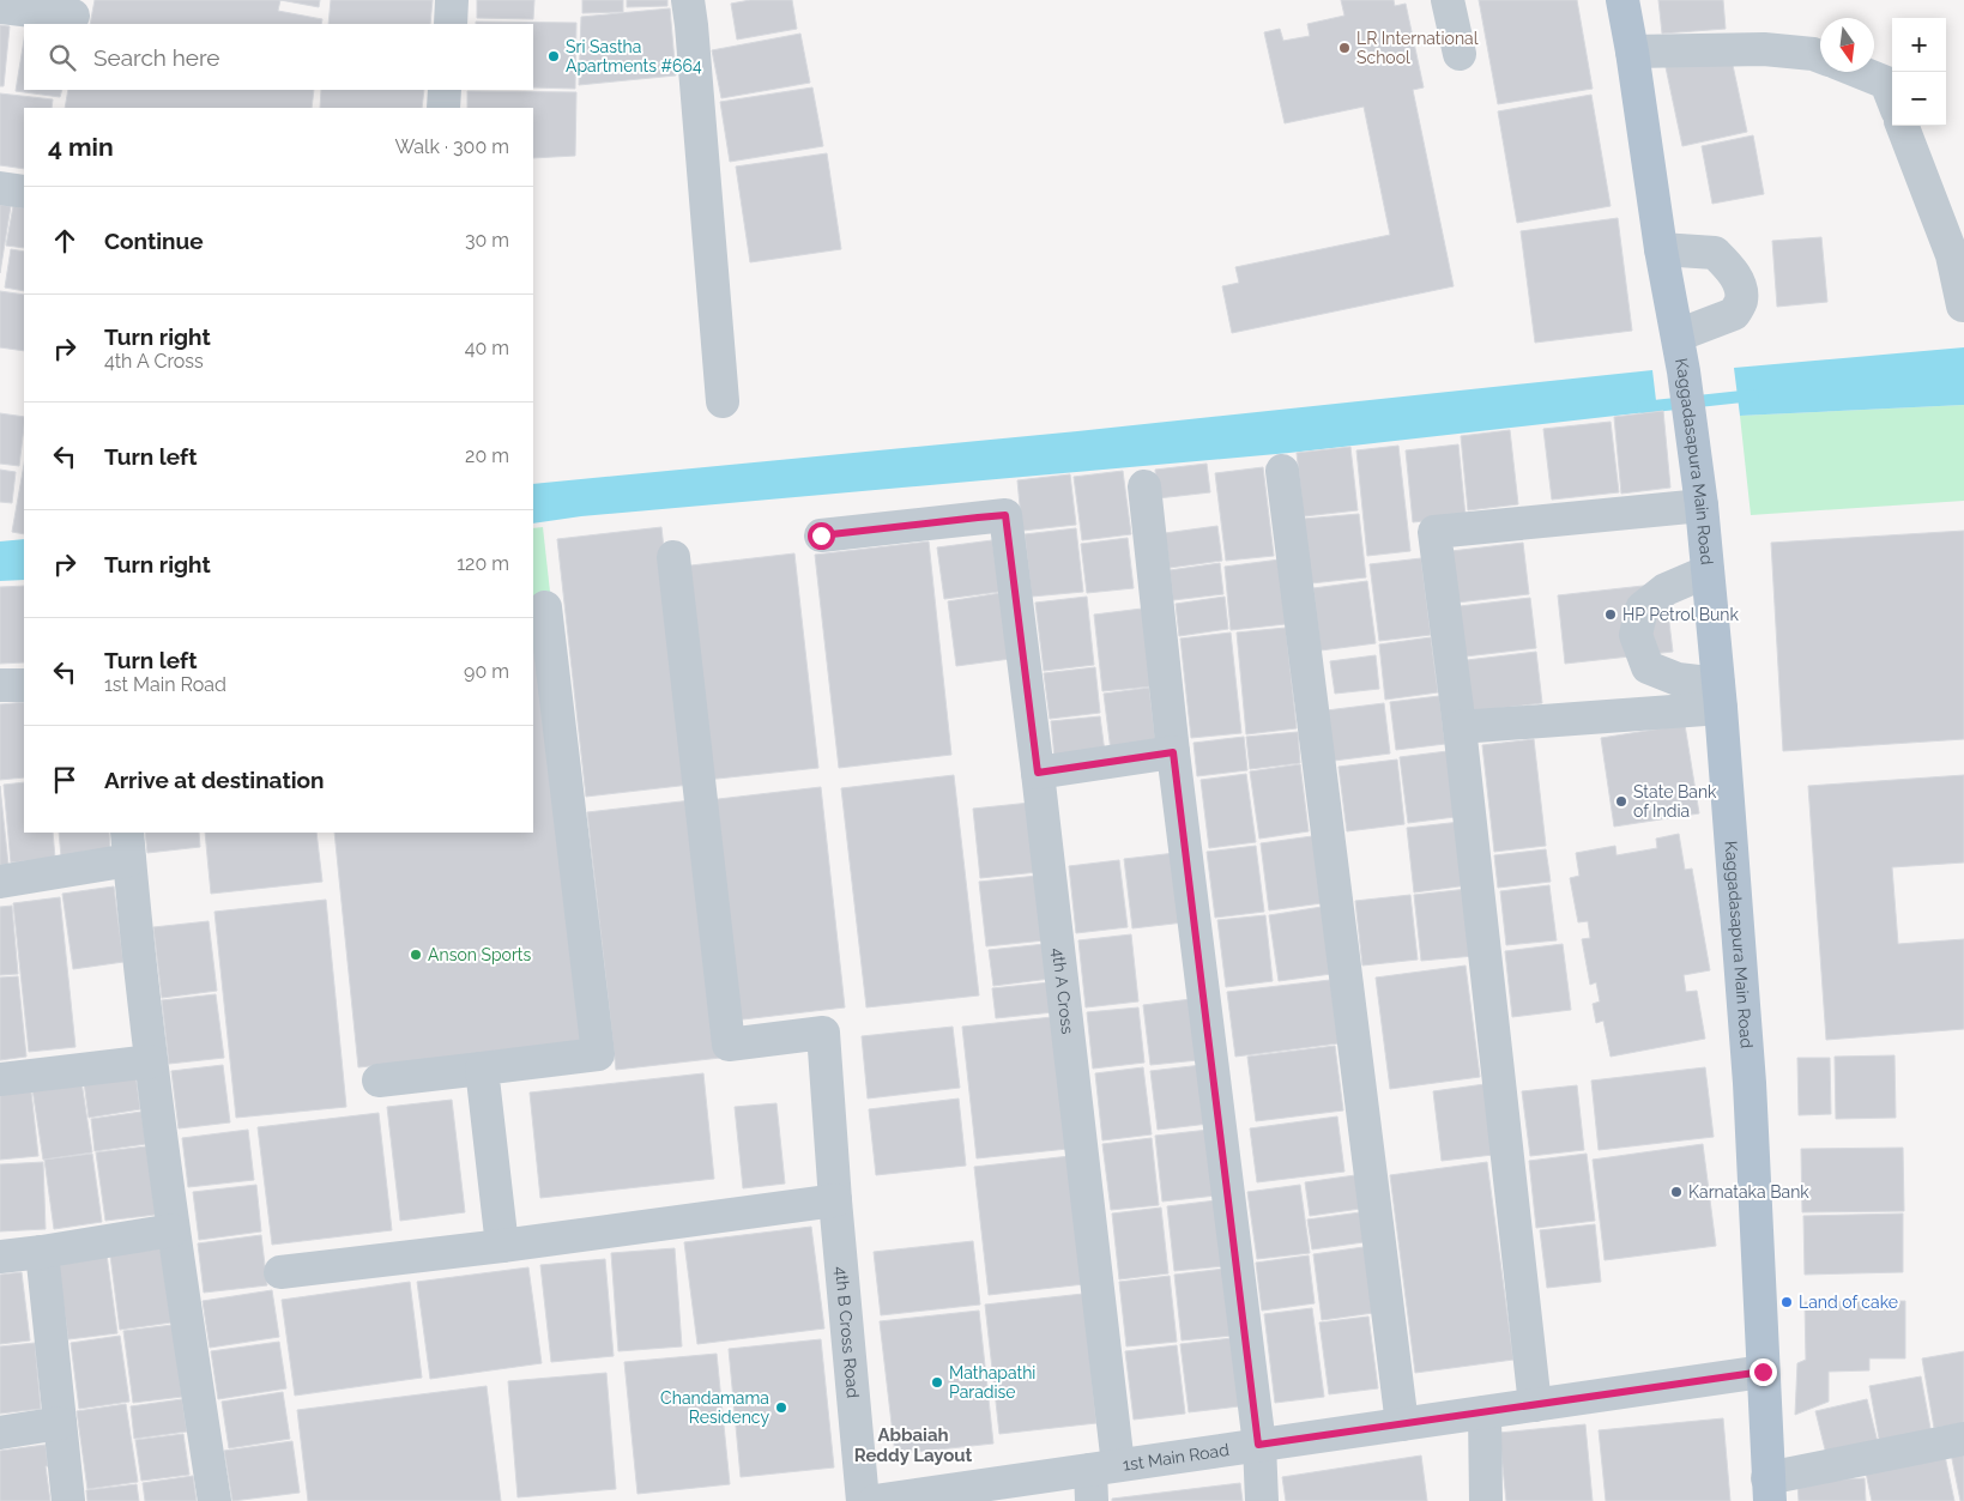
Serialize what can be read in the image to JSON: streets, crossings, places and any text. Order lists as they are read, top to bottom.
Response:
{
  "streets": {
    "main road": ["Kaggadasapura Main Road"],
    "street": ["4th A Cross", "4th B Cross Road", "1st Main Road"]
  },
  "crossings": [
    ["Kaggadasapura Main Road", "1st Main Road"],
    ["4th A Cross", "1st Main Road"]
  ],
  "districts": ["Abbaiah Reddy Layout"],
  "places": [
    "LR International School",
    "Sri Sastha Apartments #664",
    "HP Petrol Bunk",
    "State Bank of India",
    "Anson Sports",
    "Karnataka Bank",
    "Land of cake",
    "Mathapathi Paradise",
    "Chandamama Residency"
  ],
  "north": "bottom",
  "page": {
    "map_buttons": ["+", "−"],
    "search": "Search here",
    "heading": ["4 min", "Walk · 300 m"],
    "list": [
      ["Continue", "30 m"],
      ["Turn right", "4th A Cross", "40 m"],
      ["Turn left", "20 m"],
      ["Turn right", "120 m"],
      ["Turn left", "1st Main Road", "90 m"],
      "Arrive at destination"
    ]
  }
}
